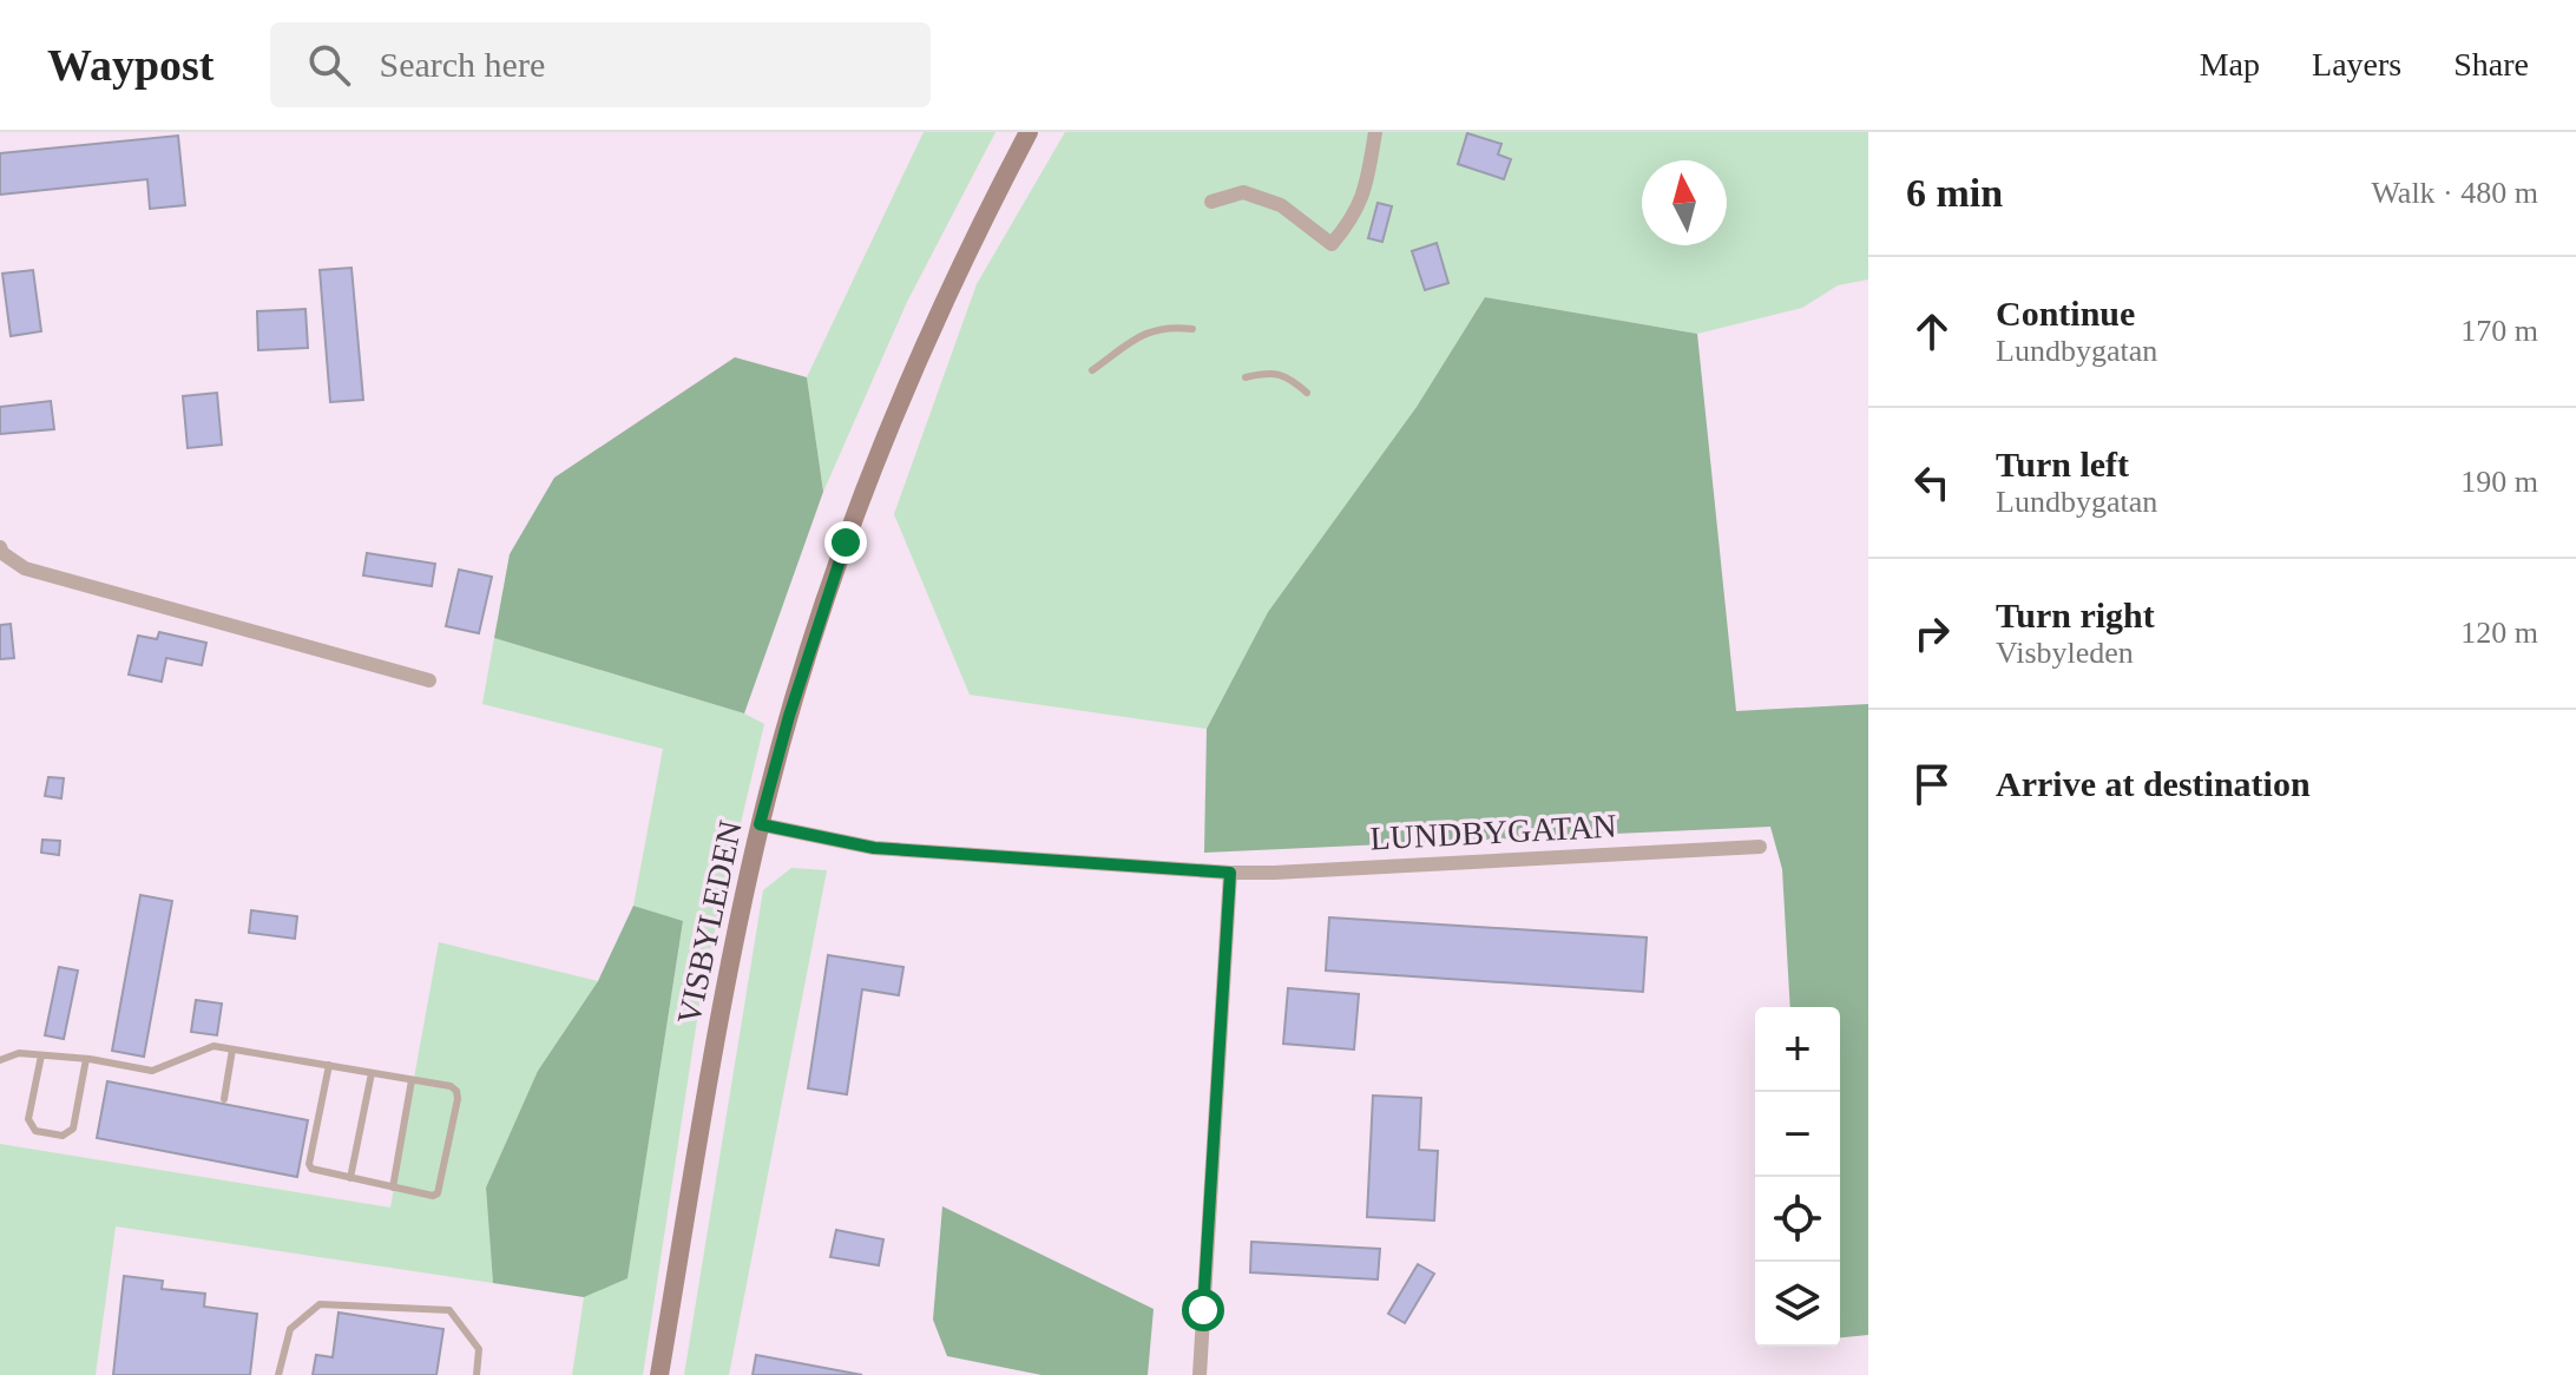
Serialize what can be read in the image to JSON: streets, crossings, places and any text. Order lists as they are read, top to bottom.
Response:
{
  "streets": {
    "main road": ["VISBYLEDEN"],
    "street": ["LUNDBYGATAN"]
  },
  "crossings": [
    ["LUNDBYGATAN", "VISBYLEDEN"]
  ],
  "north": "top",
  "page": {
    "header": "Waypost",
    "search": "Search here",
    "nav": ["Map", "Layers", "Share"],
    "heading": ["6 min", "Walk · 480 m"],
    "list": [
      ["Continue", "Lundbygatan", "170 m"],
      ["Turn left", "Lundbygatan", "190 m"],
      ["Turn right", "Visbyleden", "120 m"],
      "Arrive at destination"
    ],
    "map_buttons": ["+", "−"]
  }
}
